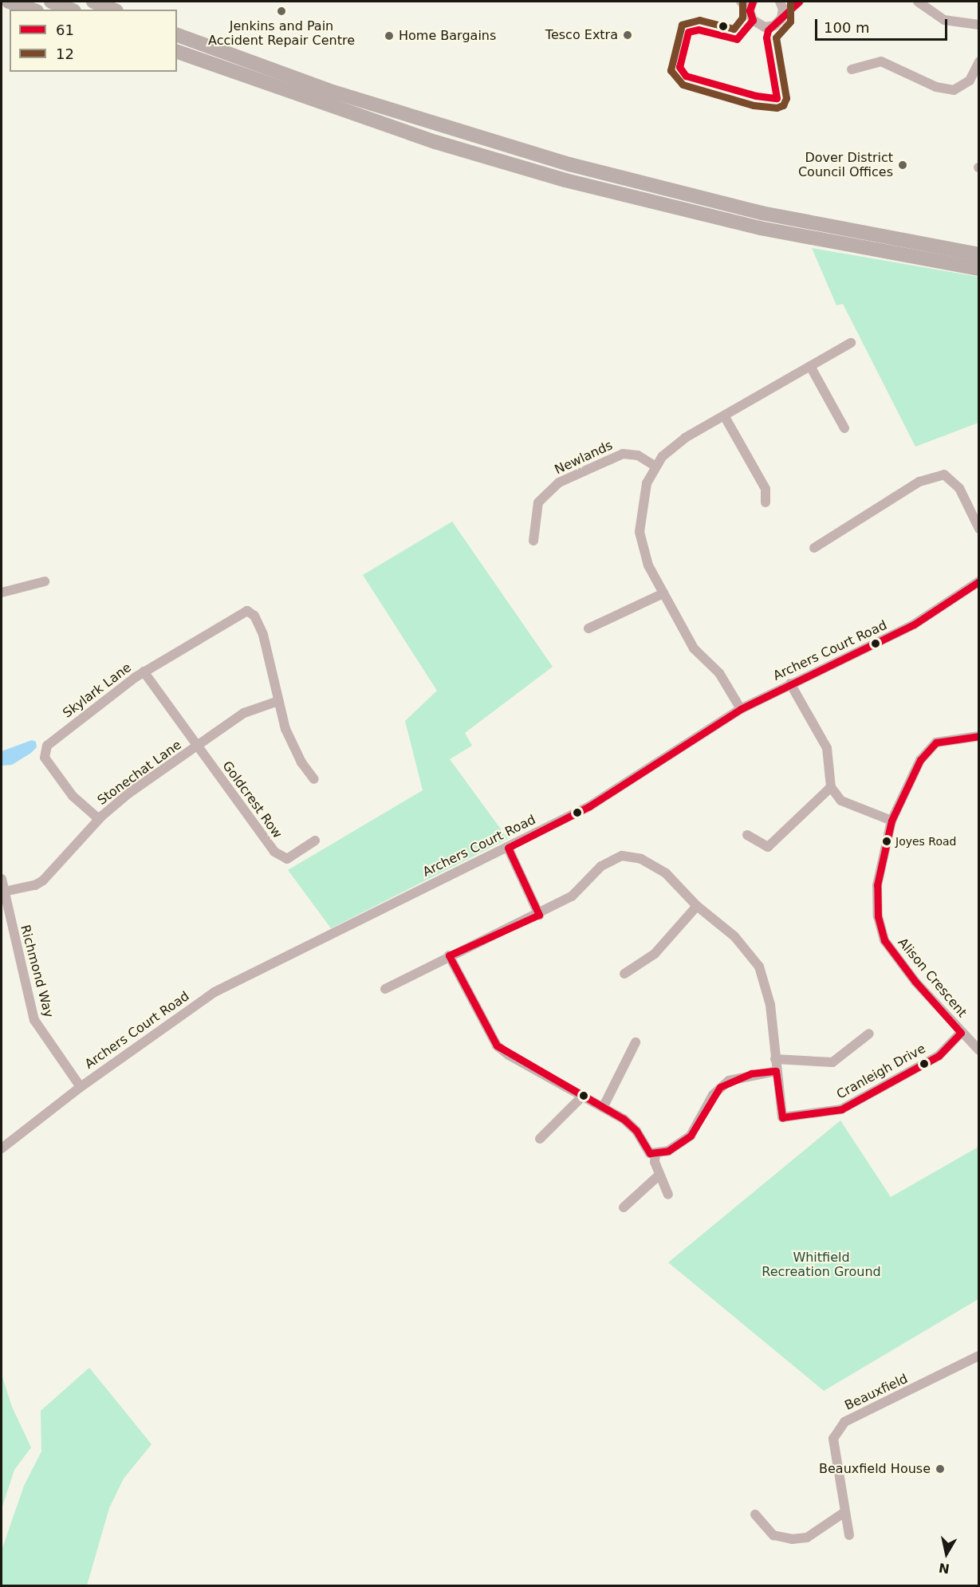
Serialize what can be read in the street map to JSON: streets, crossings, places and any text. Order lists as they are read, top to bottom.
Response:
{
  "streets": {
    "street": [
      "Newlands",
      "Archers Court Road",
      "Skylark Lane",
      "Stonechat Lane",
      "Goldcrest Row",
      "Richmond Way",
      "Alison Crescent",
      "Cranleigh Drive",
      "Beauxfield"
    ]
  },
  "crossings": [
    ["Archers Court Road", "Richmond Way"],
    ["Skylark Lane", "Stonechat Lane"],
    ["Skylark Lane", "Goldcrest Row"],
    ["Stonechat Lane", "Goldcrest Row"],
    ["Stonechat Lane", "Richmond Way"],
    ["Alison Crescent", "Cranleigh Drive"]
  ],
  "parks": ["Whitfield Recreation Ground"],
  "places": [
    "Jenkins and Pain Accident Repair Centre",
    "Tesco Extra",
    "Home Bargains",
    "Dover District Council Offices",
    "Joyes Road",
    "Beauxfield House"
  ],
  "lines": ["transit line 61", "transit line 12"],
  "legend": ["61", "12"],
  "scale_bar": "100 m",
  "north": "bottom"
}
